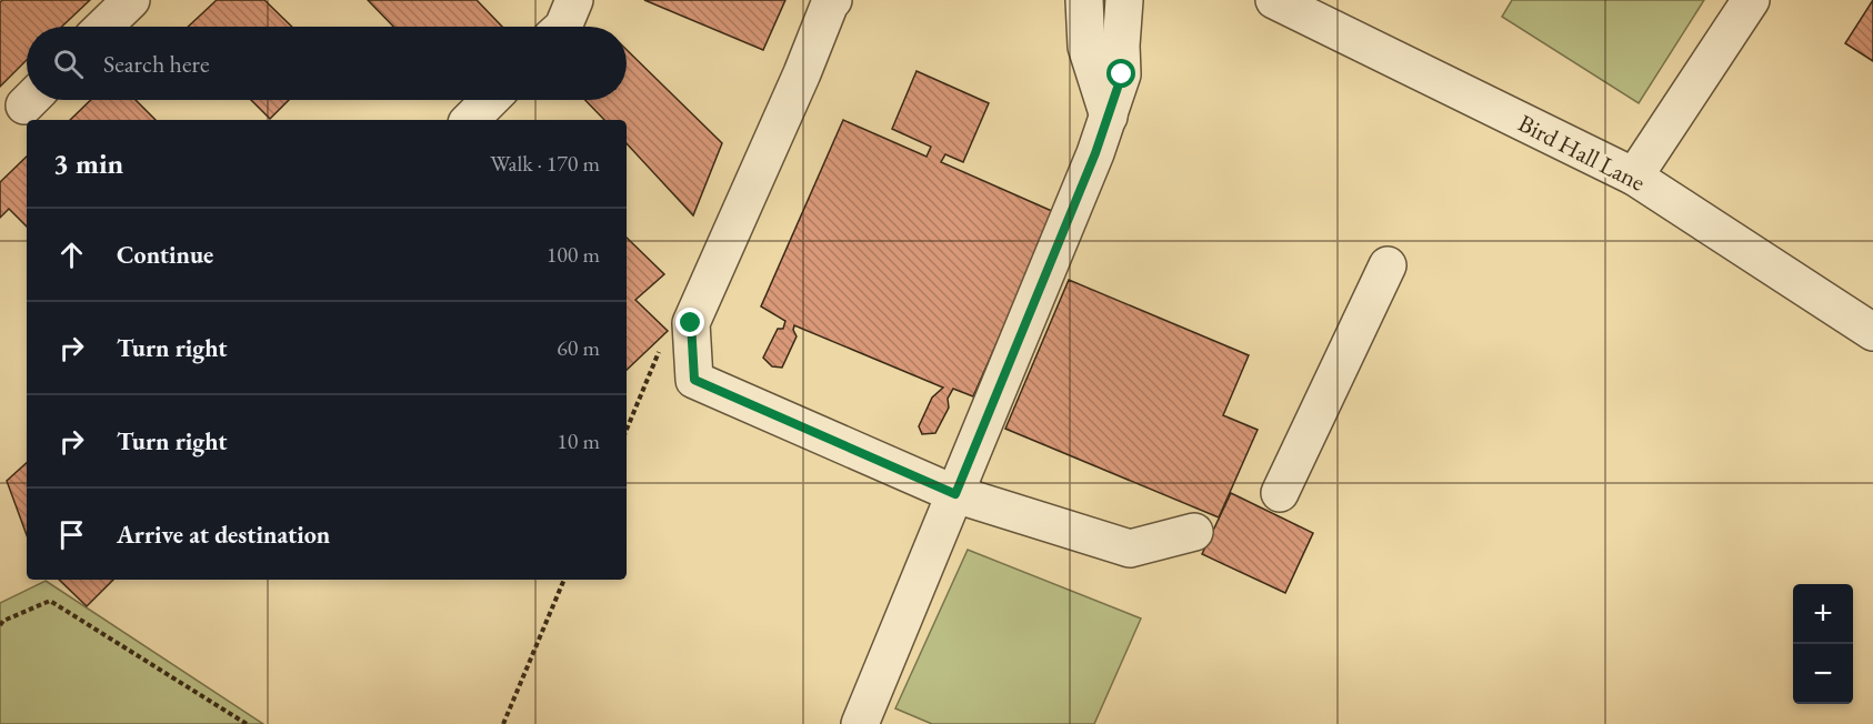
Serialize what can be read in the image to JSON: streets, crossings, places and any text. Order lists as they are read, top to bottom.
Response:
{
  "streets": {
    "street": ["Bird Hall Lane"]
  },
  "page": {
    "search": "Search here",
    "heading": ["3 min", "Walk · 170 m"],
    "list": [
      ["Continue", "100 m"],
      ["Turn right", "60 m"],
      ["Turn right", "10 m"],
      "Arrive at destination"
    ],
    "map_buttons": ["+", "−"]
  }
}
